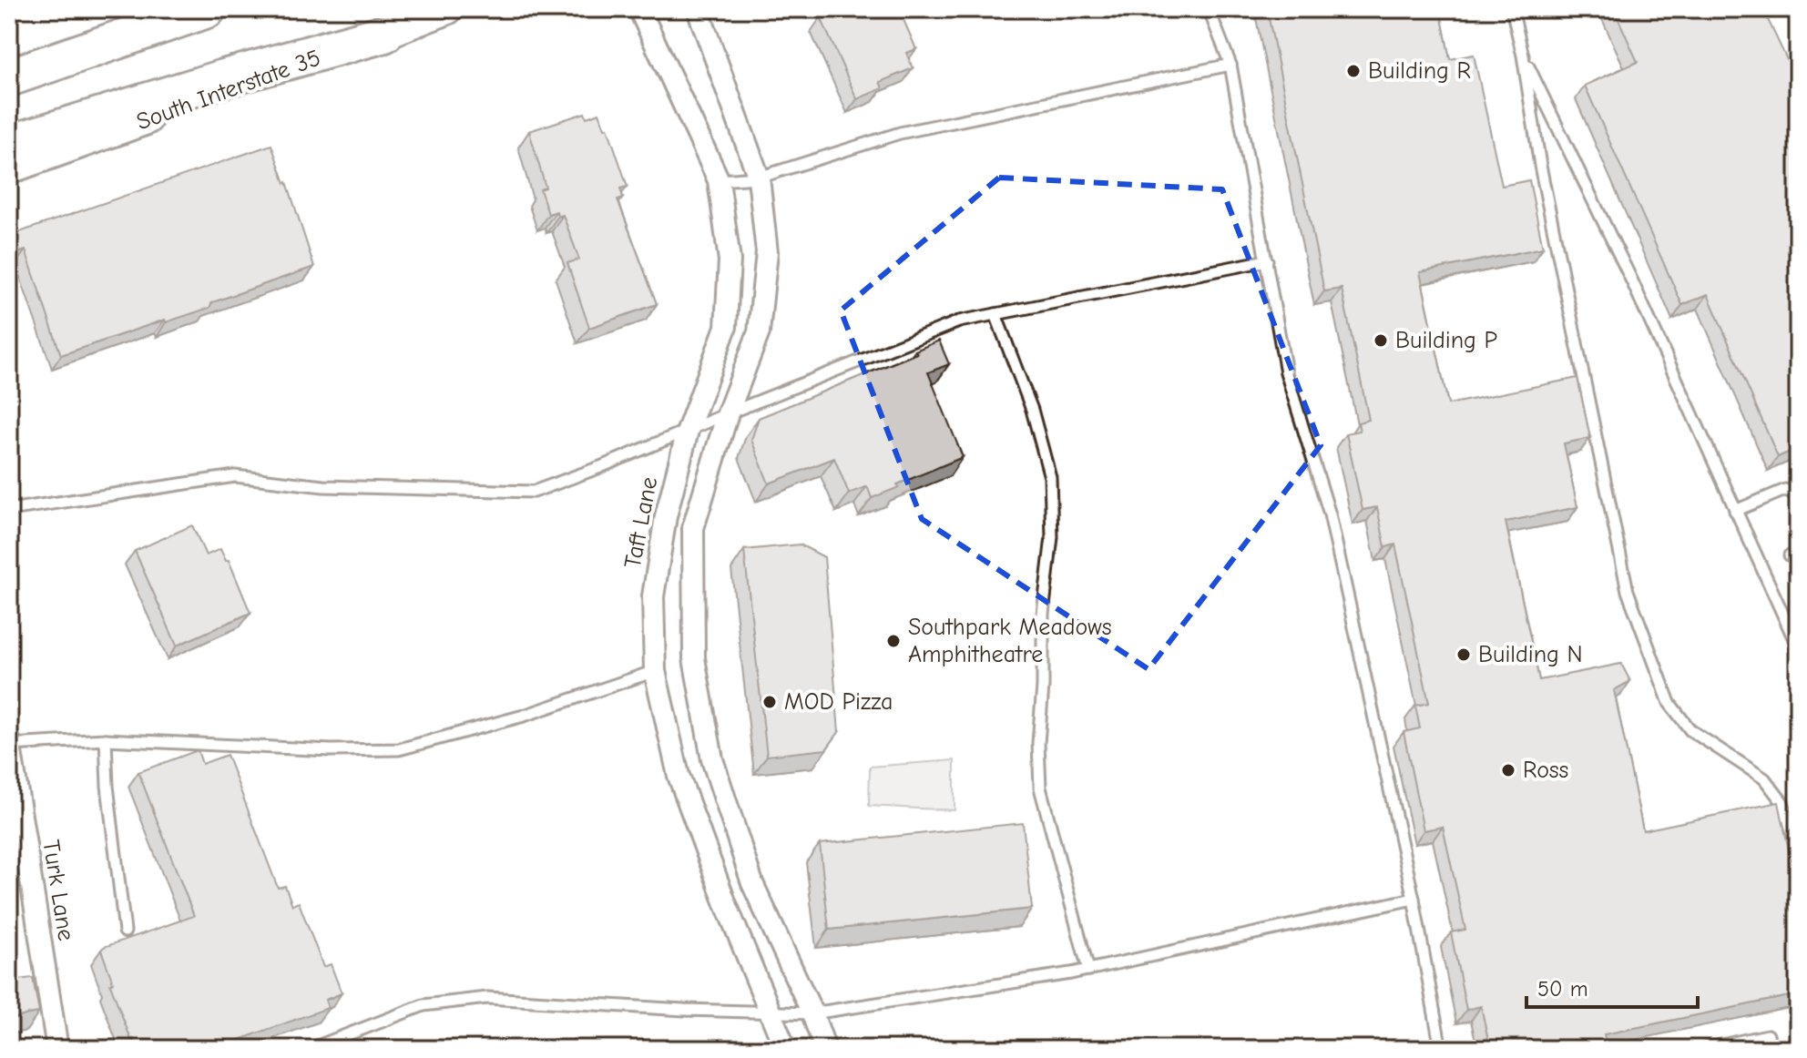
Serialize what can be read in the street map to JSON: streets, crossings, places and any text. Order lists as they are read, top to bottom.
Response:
{
  "streets": {
    "main road": ["South Interstate 35"],
    "street": ["Taft Lane", "Turk Lane"]
  },
  "places": [
    "Building R",
    "Building P",
    "Southpark Meadows Amphitheatre",
    "Building N",
    "MOD Pizza",
    "Ross"
  ],
  "scale_bar": "50 m"
}
